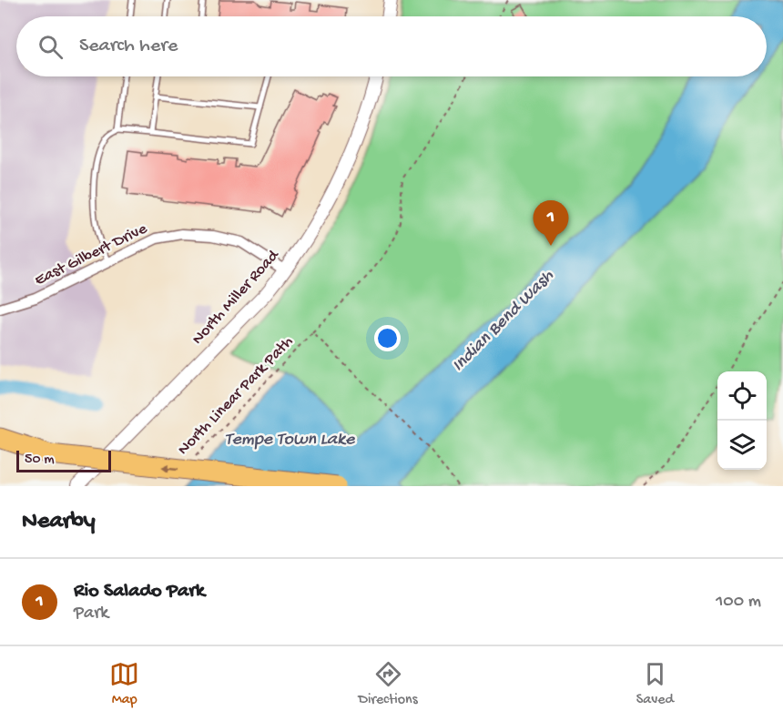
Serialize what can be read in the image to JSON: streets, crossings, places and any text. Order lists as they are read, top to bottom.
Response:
{
  "streets": {
    "street": ["East Gilbert Drive", "North Miller Road"],
    "path": ["North Linear Park Path"]
  },
  "crossings": [
    ["East Gilbert Drive", "North Miller Road"]
  ],
  "water": ["Indian Bend Wash", "Tempe Town Lake"],
  "scale_bar": "50 m",
  "page": {
    "search": "Search here",
    "pins": "1",
    "scale": "50 m",
    "heading": "Nearby",
    "list": [
      {
        "mark": "1",
        "name": "Rio Salado Park",
        "note": "Park",
        "value": "100 m"
      }
    ],
    "nav": ["Map", "Directions", "Saved"]
  }
}
